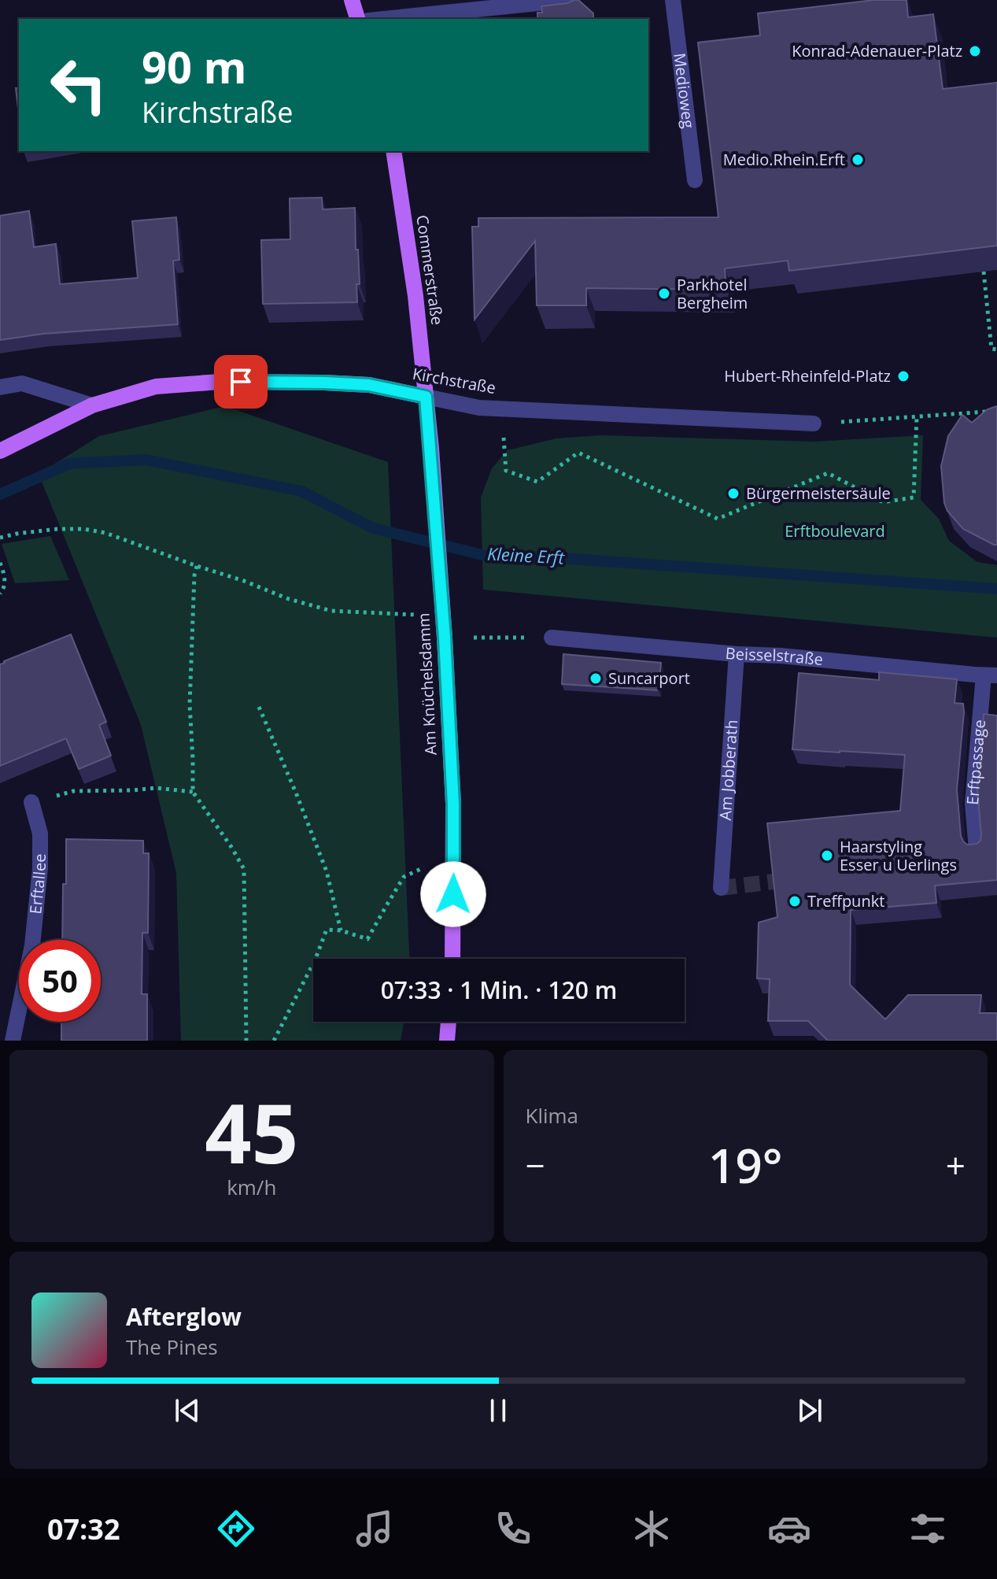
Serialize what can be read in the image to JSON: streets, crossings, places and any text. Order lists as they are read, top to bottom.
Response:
{
  "streets": {
    "main road": ["Commerstraße", "Kirchstraße", "Am Knüchelsdamm"],
    "street": [
      "Medioweg",
      "Beisselstraße",
      "Erftpassage",
      "Am Jobberath",
      "Erftallee"
    ]
  },
  "crossings": [
    ["Commerstraße", "Kirchstraße"],
    ["Commerstraße", "Am Knüchelsdamm"],
    ["Kirchstraße", "Am Knüchelsdamm"],
    ["Beisselstraße", "Erftpassage"],
    ["Beisselstraße", "Am Jobberath"]
  ],
  "water": ["Kleine Erft"],
  "parks": ["Erftboulevard"],
  "places": [
    "Konrad-Adenauer-Platz",
    "Medio.Rhein.Erft",
    "Parkhotel Bergheim",
    "Hubert-Rheinfeld-Platz",
    "Bürgermeistersäule",
    "Suncarport",
    "Haarstyling Esser u Uerlings",
    "Treffpunkt"
  ],
  "page": {
    "turn": ["90 m", "Kirchstraße"],
    "limit": "50",
    "trip": "07:33 · 1 Min. · 120 m",
    "tile": [
      ["45", "km/h"],
      "Klima"
    ],
    "heat": ["−", "19°", "+"],
    "song": ["Afterglow", "The Pines"],
    "tabs": "07:32"
  }
}
